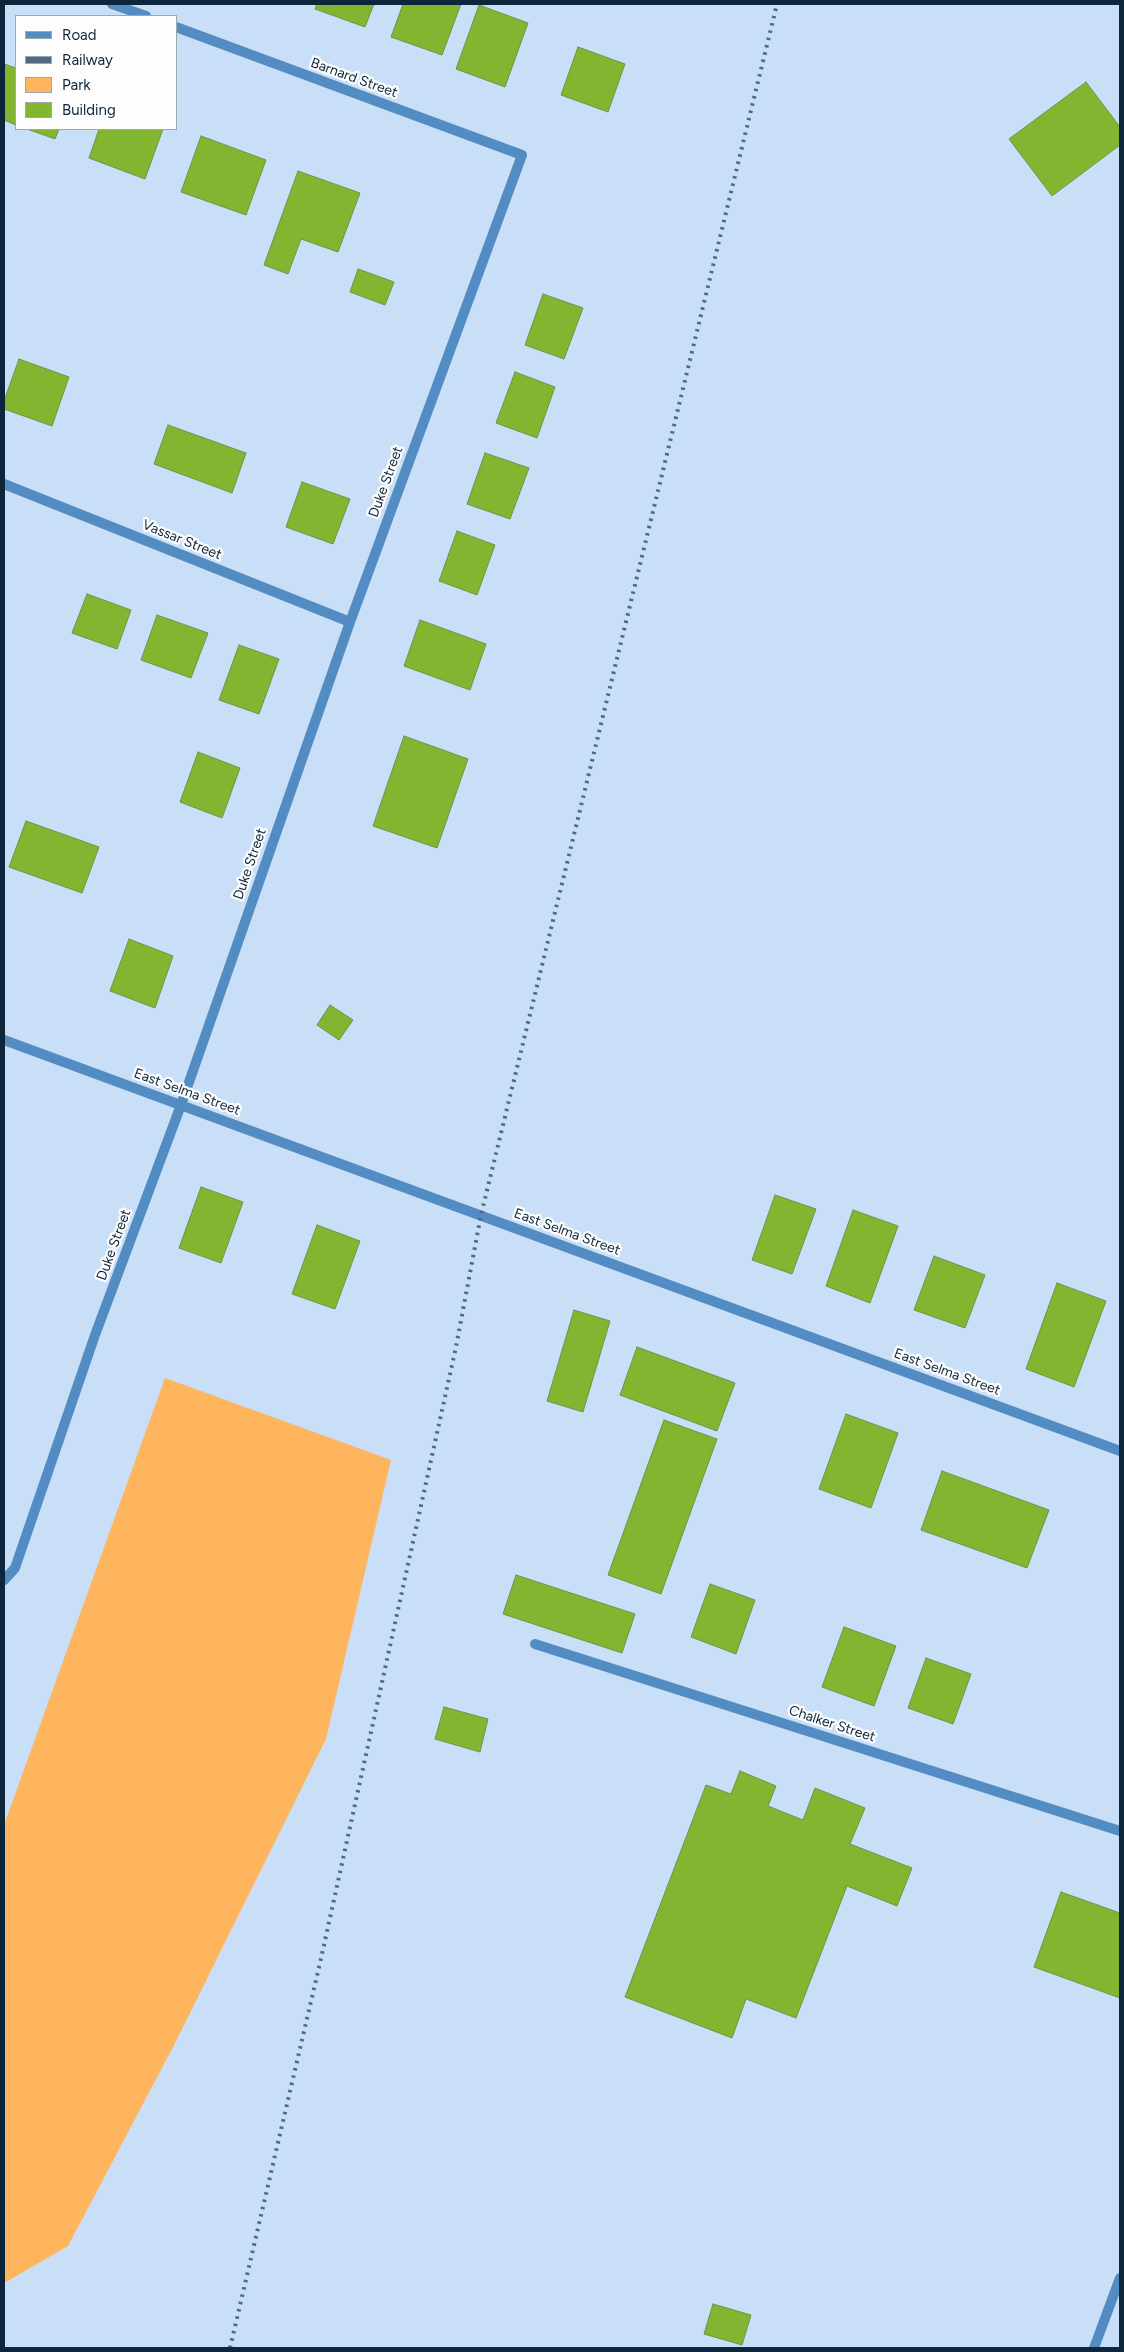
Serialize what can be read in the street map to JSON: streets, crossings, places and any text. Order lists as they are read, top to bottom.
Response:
{
  "streets": {
    "street": [
      "Barnard Street",
      "Duke Street",
      "Vassar Street",
      "East Selma Street",
      "Chalker Street"
    ]
  },
  "crossings": [
    ["Barnard Street", "Duke Street"],
    ["Duke Street", "Vassar Street"],
    ["Duke Street", "East Selma Street"]
  ],
  "legend": [
    "Road",
    "Railway",
    "Park",
    "Building"
  ]
}
